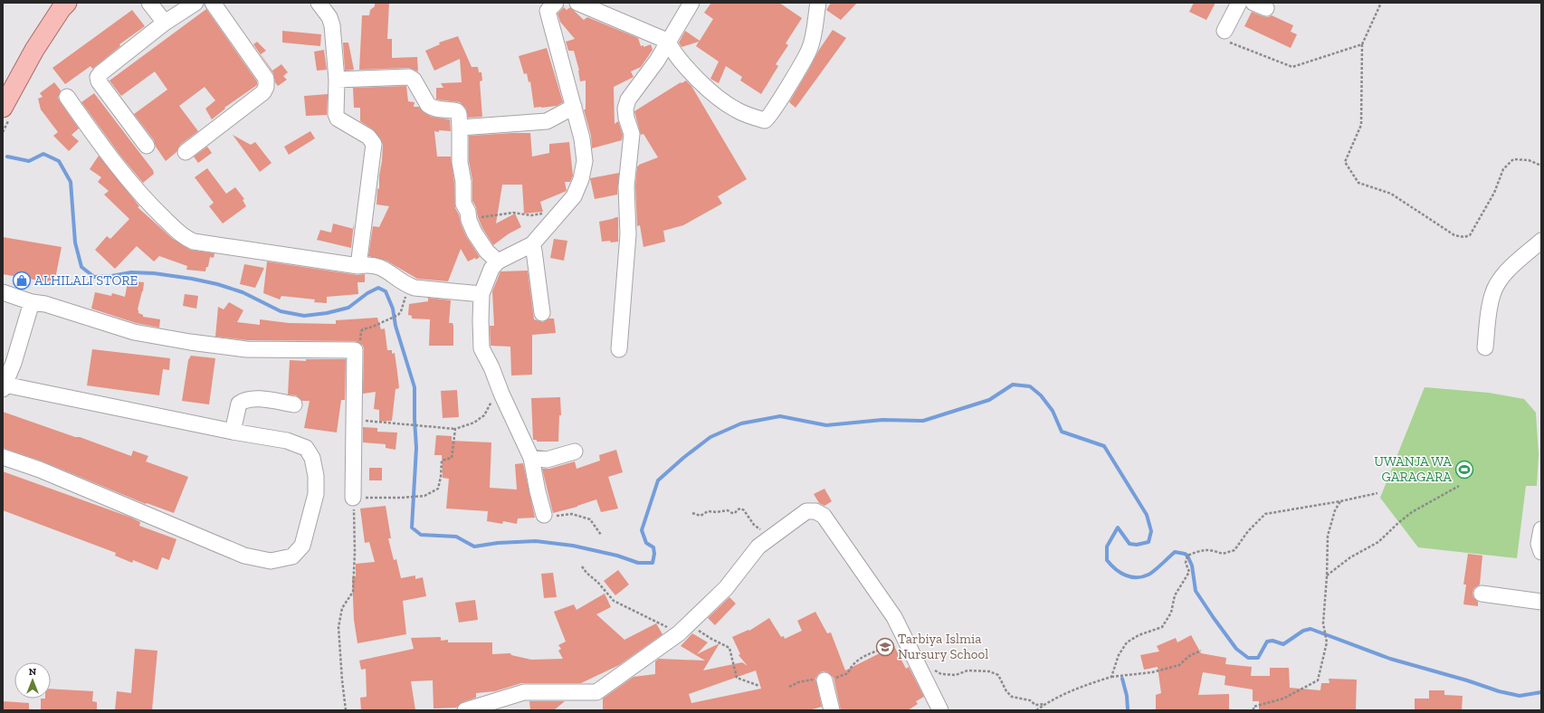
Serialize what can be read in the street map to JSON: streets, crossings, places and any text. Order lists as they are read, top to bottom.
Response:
{
  "places": {
    "shop": ["ALHILALI STORE"],
    "sports": ["UWANJA WA GARAGARA"],
    "school or university": ["Tarbiya Islmia Nursury School"]
  },
  "north": "top"
}
